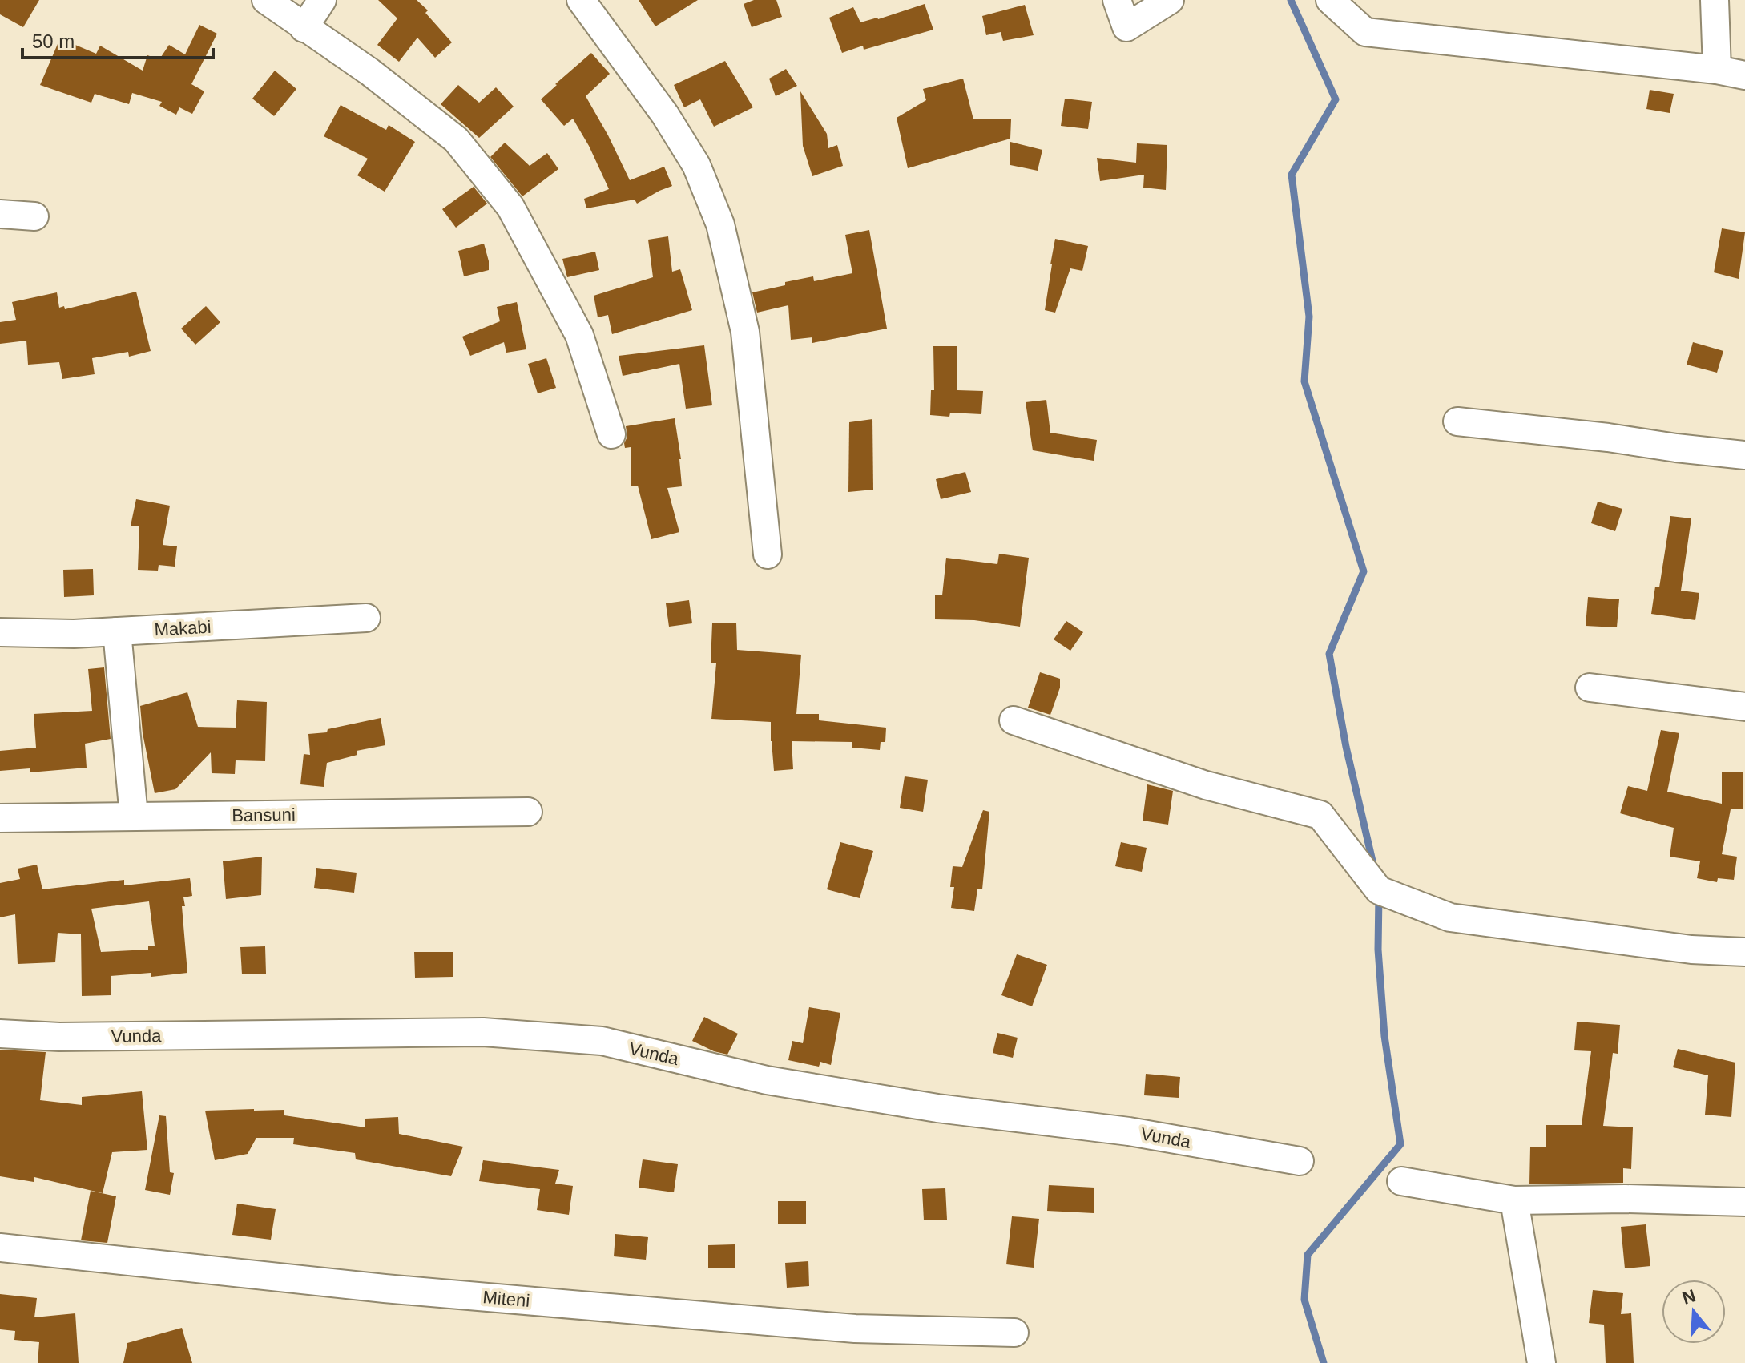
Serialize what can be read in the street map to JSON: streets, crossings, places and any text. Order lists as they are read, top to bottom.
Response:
{
  "streets": {
    "street": [
      "Makabi",
      "Bansuni",
      "Vunda",
      "Miteni"
    ]
  },
  "scale_bar": "50 m",
  "north": "top"
}
